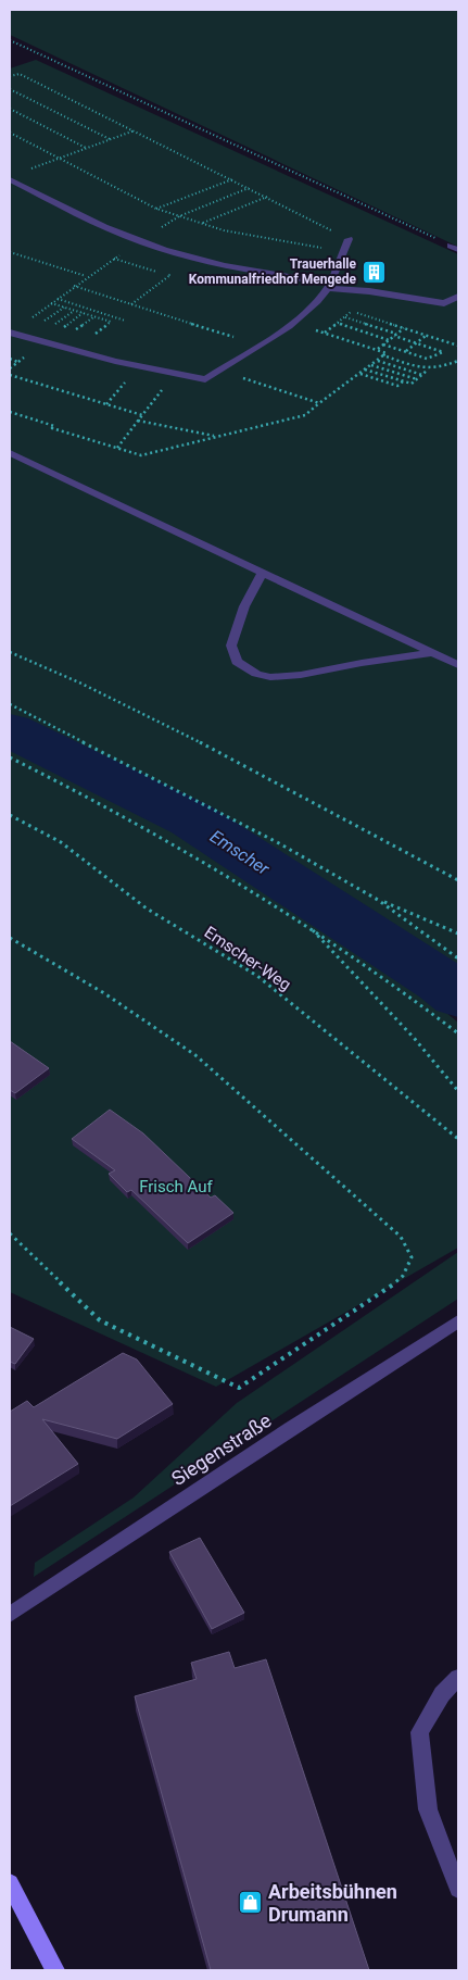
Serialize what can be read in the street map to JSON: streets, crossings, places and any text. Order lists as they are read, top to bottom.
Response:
{
  "streets": {
    "street": ["Siegenstraße"],
    "path": ["Emscher-Weg"]
  },
  "water": ["Emscher"],
  "parks": ["Frisch Auf"],
  "places": {
    "building": ["Trauerhalle Kommunalfriedhof Mengede"],
    "shop": ["Arbeitsbühnen Drumann"]
  }
}
